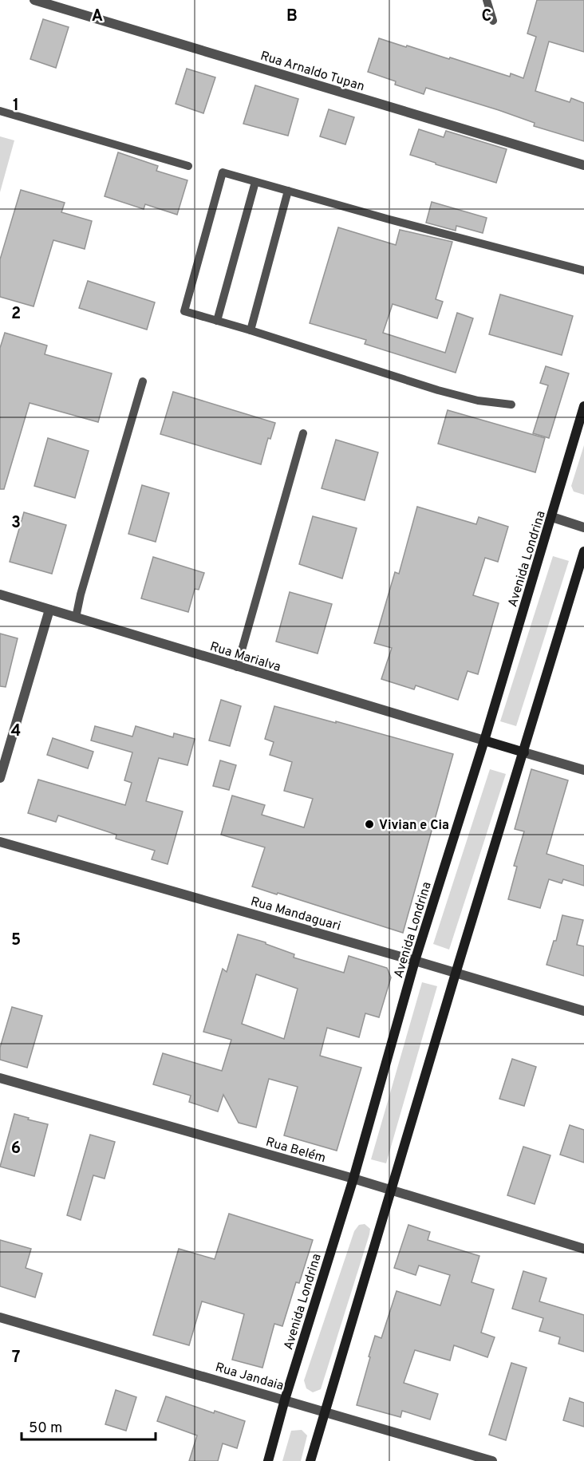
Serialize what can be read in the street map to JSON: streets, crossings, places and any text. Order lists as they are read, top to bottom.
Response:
{
  "streets": {
    "main road": ["Avenida Londrina"],
    "street": [
      "Rua Arnaldo Tupan",
      "Rua Marialva",
      "Rua Mandaguari",
      "Rua Belém",
      "Rua Jandaia"
    ]
  },
  "crossings": [
    ["Avenida Londrina", "Rua Marialva"],
    ["Avenida Londrina", "Rua Mandaguari"],
    ["Avenida Londrina", "Rua Belém"],
    ["Avenida Londrina", "Rua Jandaia"]
  ],
  "places": ["Vivian e Cia"],
  "scale_bar": "50 m",
  "grid": {
    "columns": ["A", "B", "C"],
    "rows": [
      "1",
      "2",
      "3",
      "4",
      "5",
      "6",
      "7"
    ]
  }
}
